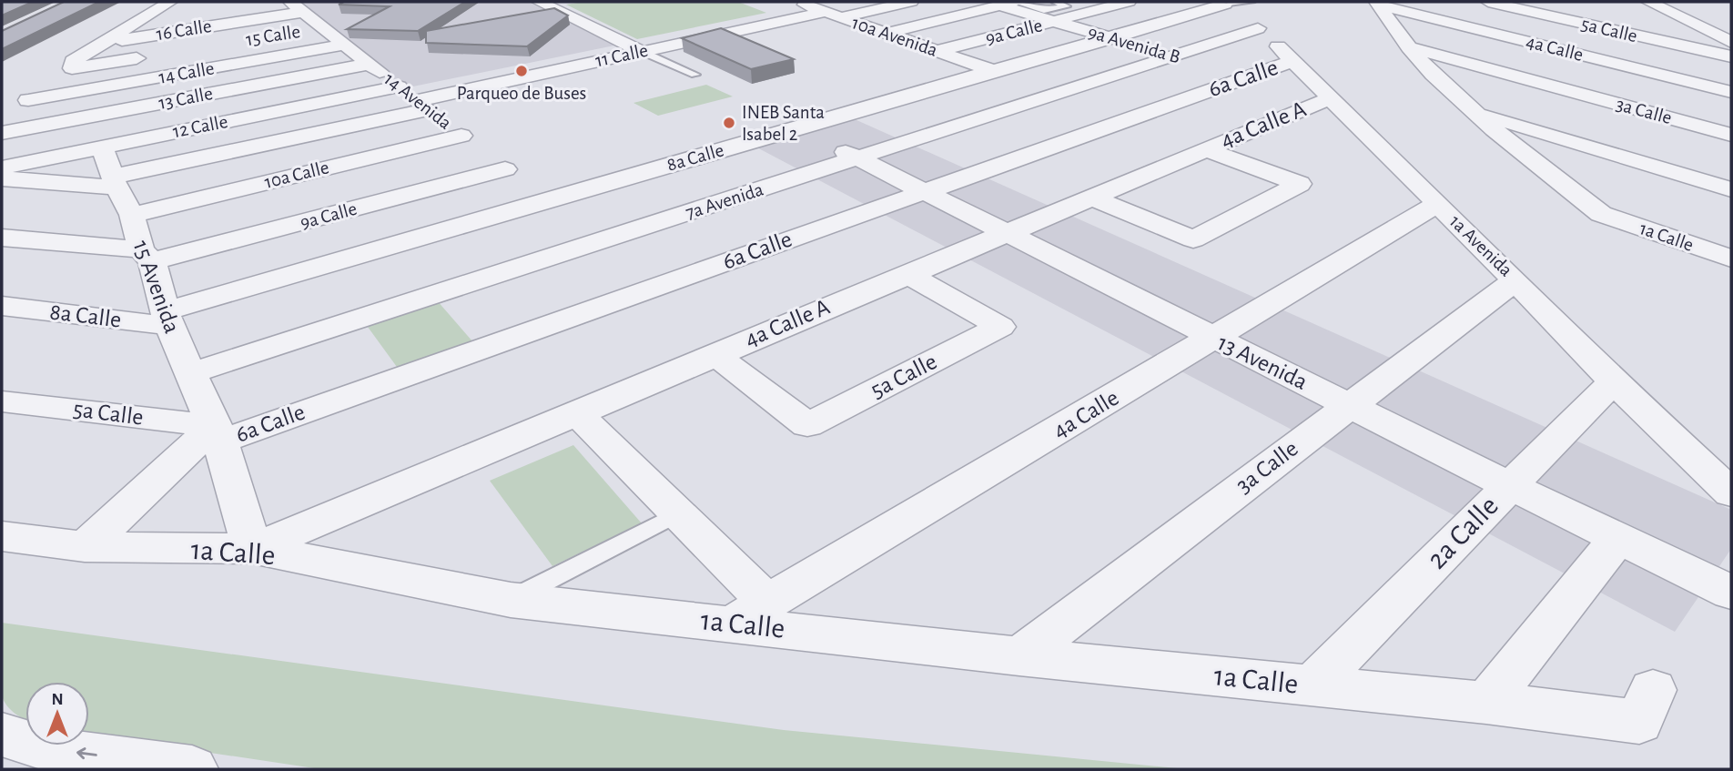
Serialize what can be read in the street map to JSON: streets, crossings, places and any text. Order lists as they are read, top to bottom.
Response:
{
  "streets": {
    "street": [
      "16 Calle",
      "5a Calle",
      "9a Calle",
      "10a Avenida",
      "9a Avenida B",
      "4a Calle",
      "11 Calle",
      "14 Calle",
      "6a Calle",
      "13 Calle",
      "14 Avenida",
      "3a Calle",
      "4a Calle A",
      "12 Calle",
      "8a Calle",
      "10a Calle",
      "7a Avenida",
      "1a Calle",
      "1a Avenida",
      "15 Avenida",
      "13 Avenida",
      "2a Calle"
    ]
  },
  "crossings": [
    ["16 Calle", "14 Avenida"],
    ["5a Calle", "6a Calle"],
    ["5a Calle", "4a Calle A"],
    ["5a Calle", "15 Avenida"],
    ["9a Calle", "10a Avenida"],
    ["9a Calle", "9a Avenida B"],
    ["9a Calle", "14 Avenida"],
    ["9a Calle", "10a Calle"],
    ["9a Calle", "15 Avenida"],
    ["10a Avenida", "11 Calle"],
    ["10a Avenida", "8a Calle"],
    ["9a Avenida B", "6a Calle"],
    ["9a Avenida B", "8a Calle"],
    ["9a Avenida B", "7a Avenida"],
    ["4a Calle", "1a Calle"],
    ["4a Calle", "1a Avenida"],
    ["4a Calle", "13 Avenida"],
    ["11 Calle", "14 Avenida"],
    ["11 Calle", "15 Avenida"],
    ["14 Calle", "14 Avenida"],
    ["6a Calle", "1a Avenida"],
    ["6a Calle", "15 Avenida"],
    ["6a Calle", "13 Avenida"],
    ["13 Calle", "14 Avenida"],
    ["14 Avenida", "12 Calle"],
    ["14 Avenida", "8a Calle"],
    ["14 Avenida", "10a Calle"],
    ["3a Calle", "1a Calle"],
    ["3a Calle", "1a Avenida"],
    ["3a Calle", "13 Avenida"],
    ["4a Calle A", "1a Calle"],
    ["4a Calle A", "1a Avenida"],
    ["4a Calle A", "15 Avenida"],
    ["4a Calle A", "13 Avenida"],
    ["12 Calle", "15 Avenida"],
    ["8a Calle", "1a Avenida"],
    ["8a Calle", "15 Avenida"],
    ["8a Calle", "13 Avenida"],
    ["10a Calle", "15 Avenida"],
    ["7a Avenida", "1a Avenida"],
    ["7a Avenida", "15 Avenida"],
    ["7a Avenida", "13 Avenida"],
    ["1a Calle", "15 Avenida"],
    ["1a Calle", "2a Calle"],
    ["1a Avenida", "2a Calle"],
    ["13 Avenida", "2a Calle"]
  ],
  "places": ["Parqueo de Buses", "INEB Santa Isabel 2"],
  "north": "top"
}
